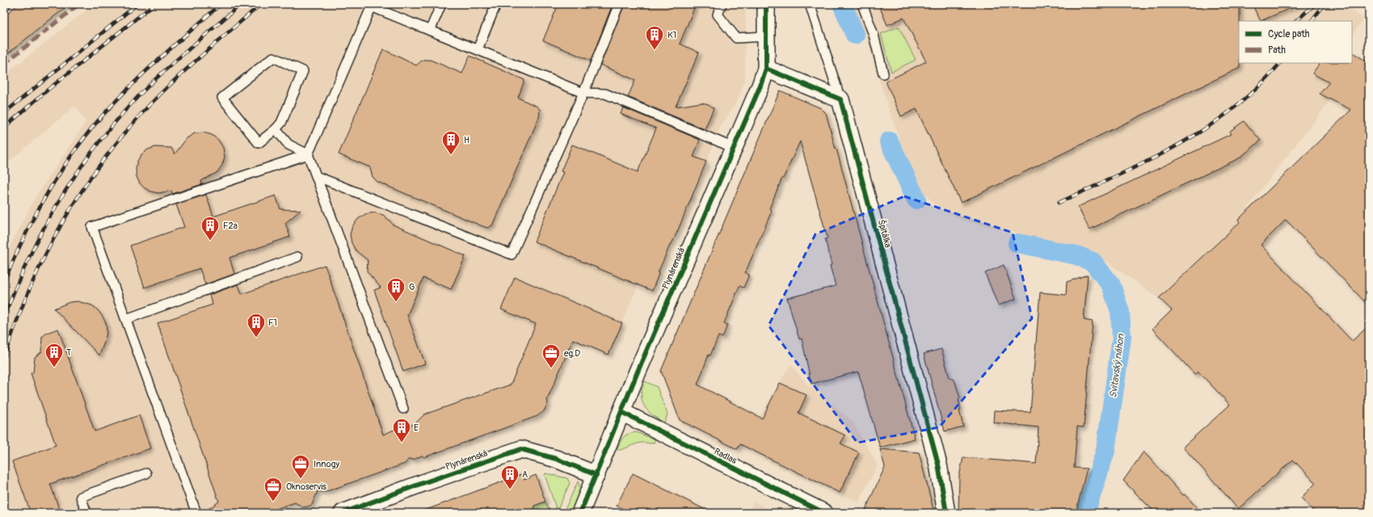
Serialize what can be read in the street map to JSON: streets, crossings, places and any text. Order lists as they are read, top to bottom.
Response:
{
  "streets": {
    "street": ["Špitálka", "Plynárenská", "Radlas"]
  },
  "crossings": [
    ["Plynárenská", "Radlas"]
  ],
  "water": ["Svitavský náhon"],
  "places": {
    "building": [
      "K1",
      "H",
      "F2a",
      "G",
      "F1",
      "T",
      "E",
      "A"
    ],
    "office": ["eg.D", "Innogy", "Oknoservis"]
  },
  "legend": ["Cycle path", "Path"]
}
